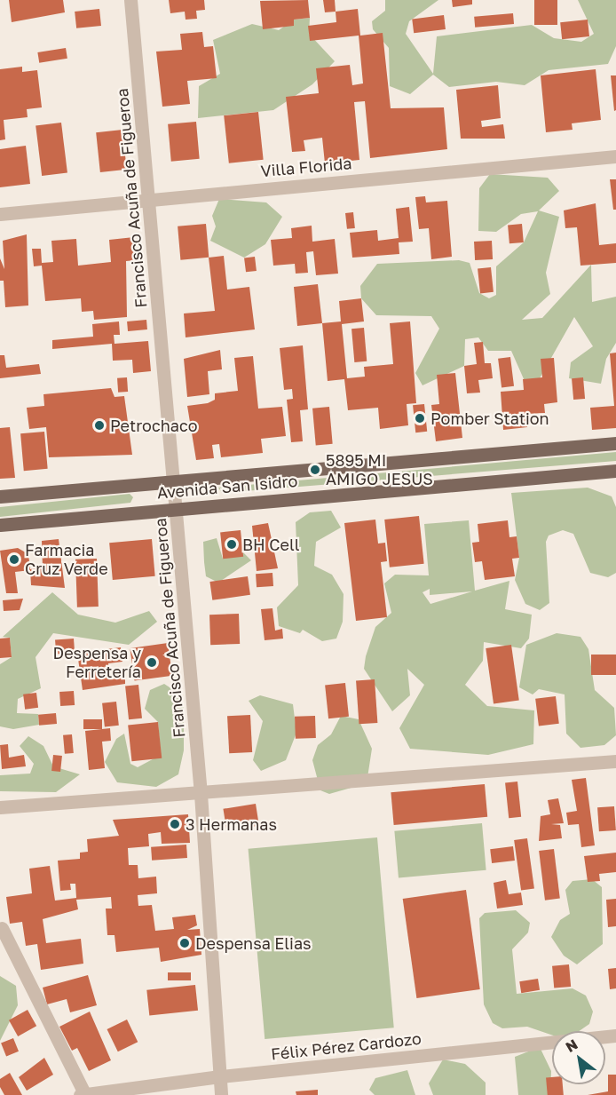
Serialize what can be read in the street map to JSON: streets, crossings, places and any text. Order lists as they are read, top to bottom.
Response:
{
  "streets": {
    "main road": ["Avenida San Isidro"],
    "street": ["Villa Florida", "Francisco Acuña de Figueroa", "Félix Pérez Cardozo"]
  },
  "crossings": [
    ["Villa Florida", "Francisco Acuña de Figueroa"],
    ["Francisco Acuña de Figueroa", "Avenida San Isidro"],
    ["Francisco Acuña de Figueroa", "Félix Pérez Cardozo"]
  ],
  "places": [
    "Pomber Station",
    "Petrochaco",
    "5895 MI AMIGO JESUS",
    "BH Cell",
    "Farmacia Cruz Verde",
    "Despensa y Ferretería",
    "3 Hermanas",
    "Despensa Elias"
  ],
  "north": "top left"
}
